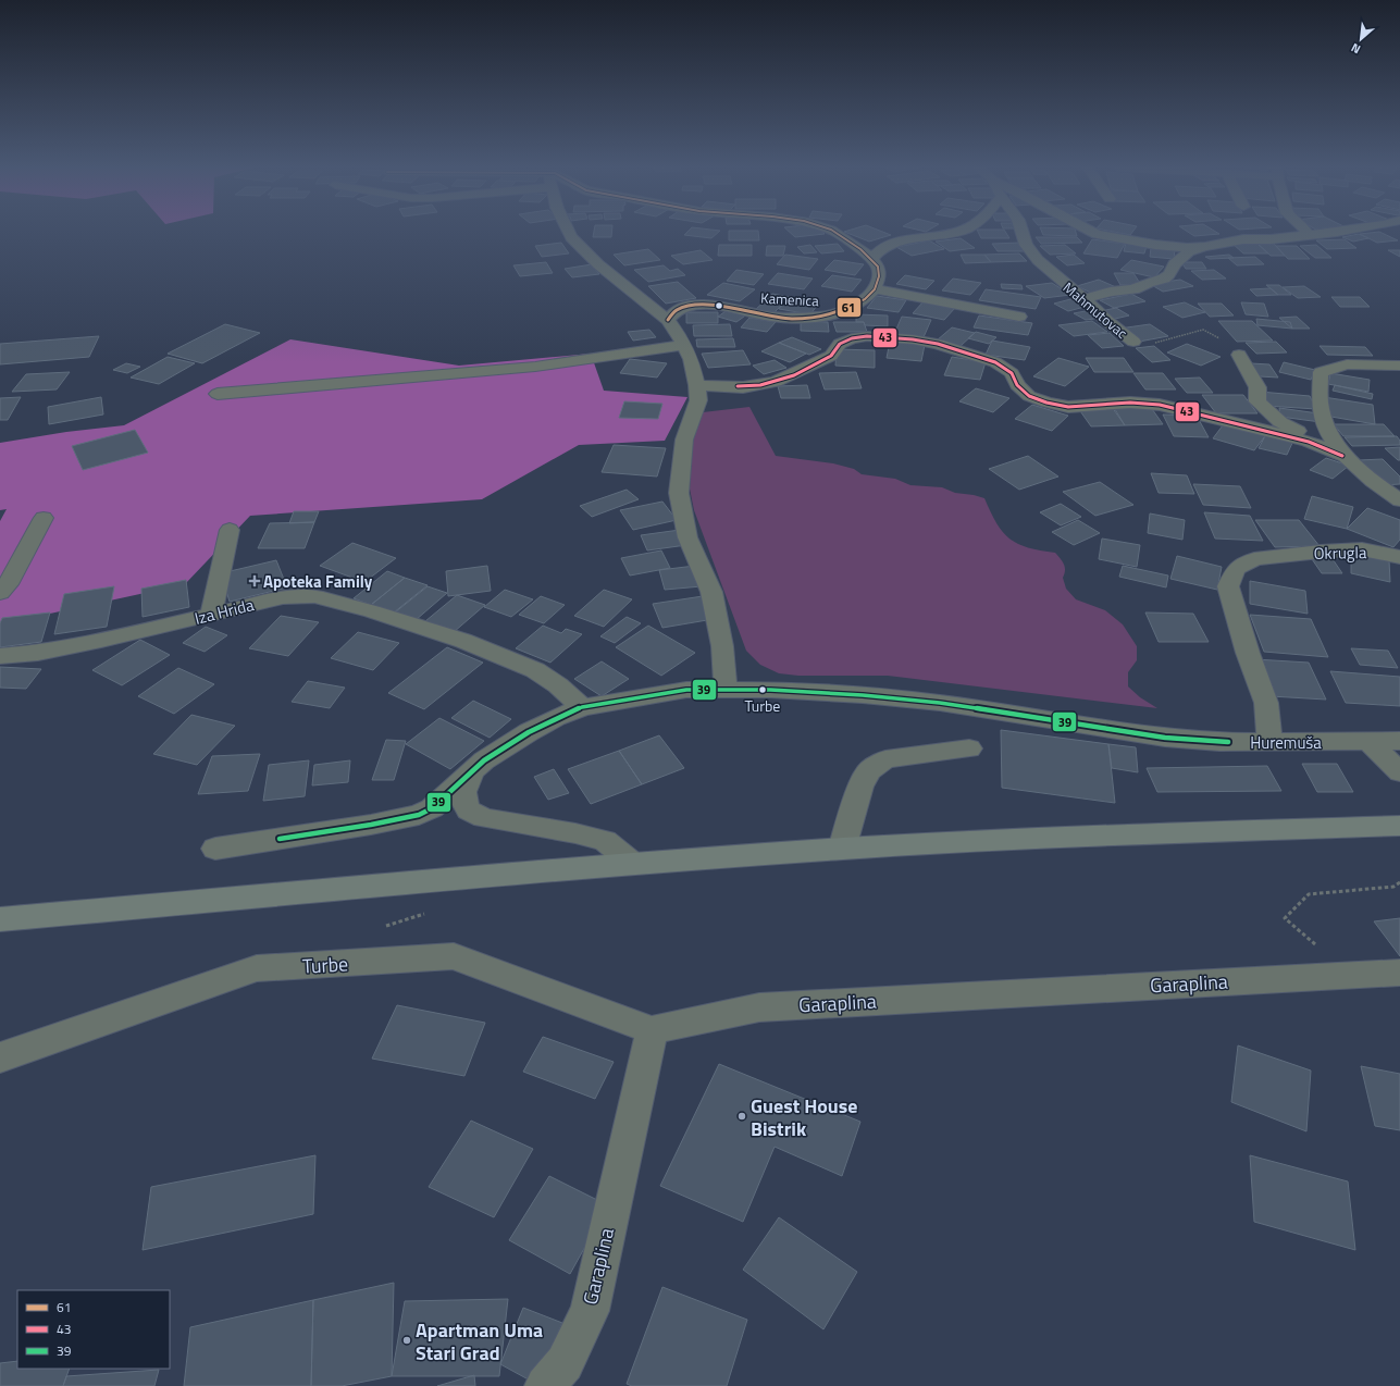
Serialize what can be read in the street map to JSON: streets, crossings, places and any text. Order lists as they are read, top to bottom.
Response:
{
  "streets": {
    "street": [
      "Kamenica",
      "Mahmutovac",
      "Okrugla",
      "Iza Hrida",
      "Huremuša",
      "Turbe",
      "Garaplina"
    ]
  },
  "crossings": [
    ["Okrugla", "Huremuša"],
    ["Iza Hrida", "Huremuša"],
    ["Turbe", "Garaplina"]
  ],
  "places": {
    "health": ["Apoteka Family"],
    "other": ["Turbe", "Guest House Bistrik", "Apartman Uma Stari Grad"]
  },
  "lines": ["transit line 61", "transit line 43", "transit line 39"],
  "legend": ["61", "43", "39"],
  "north": "bottom left"
}
